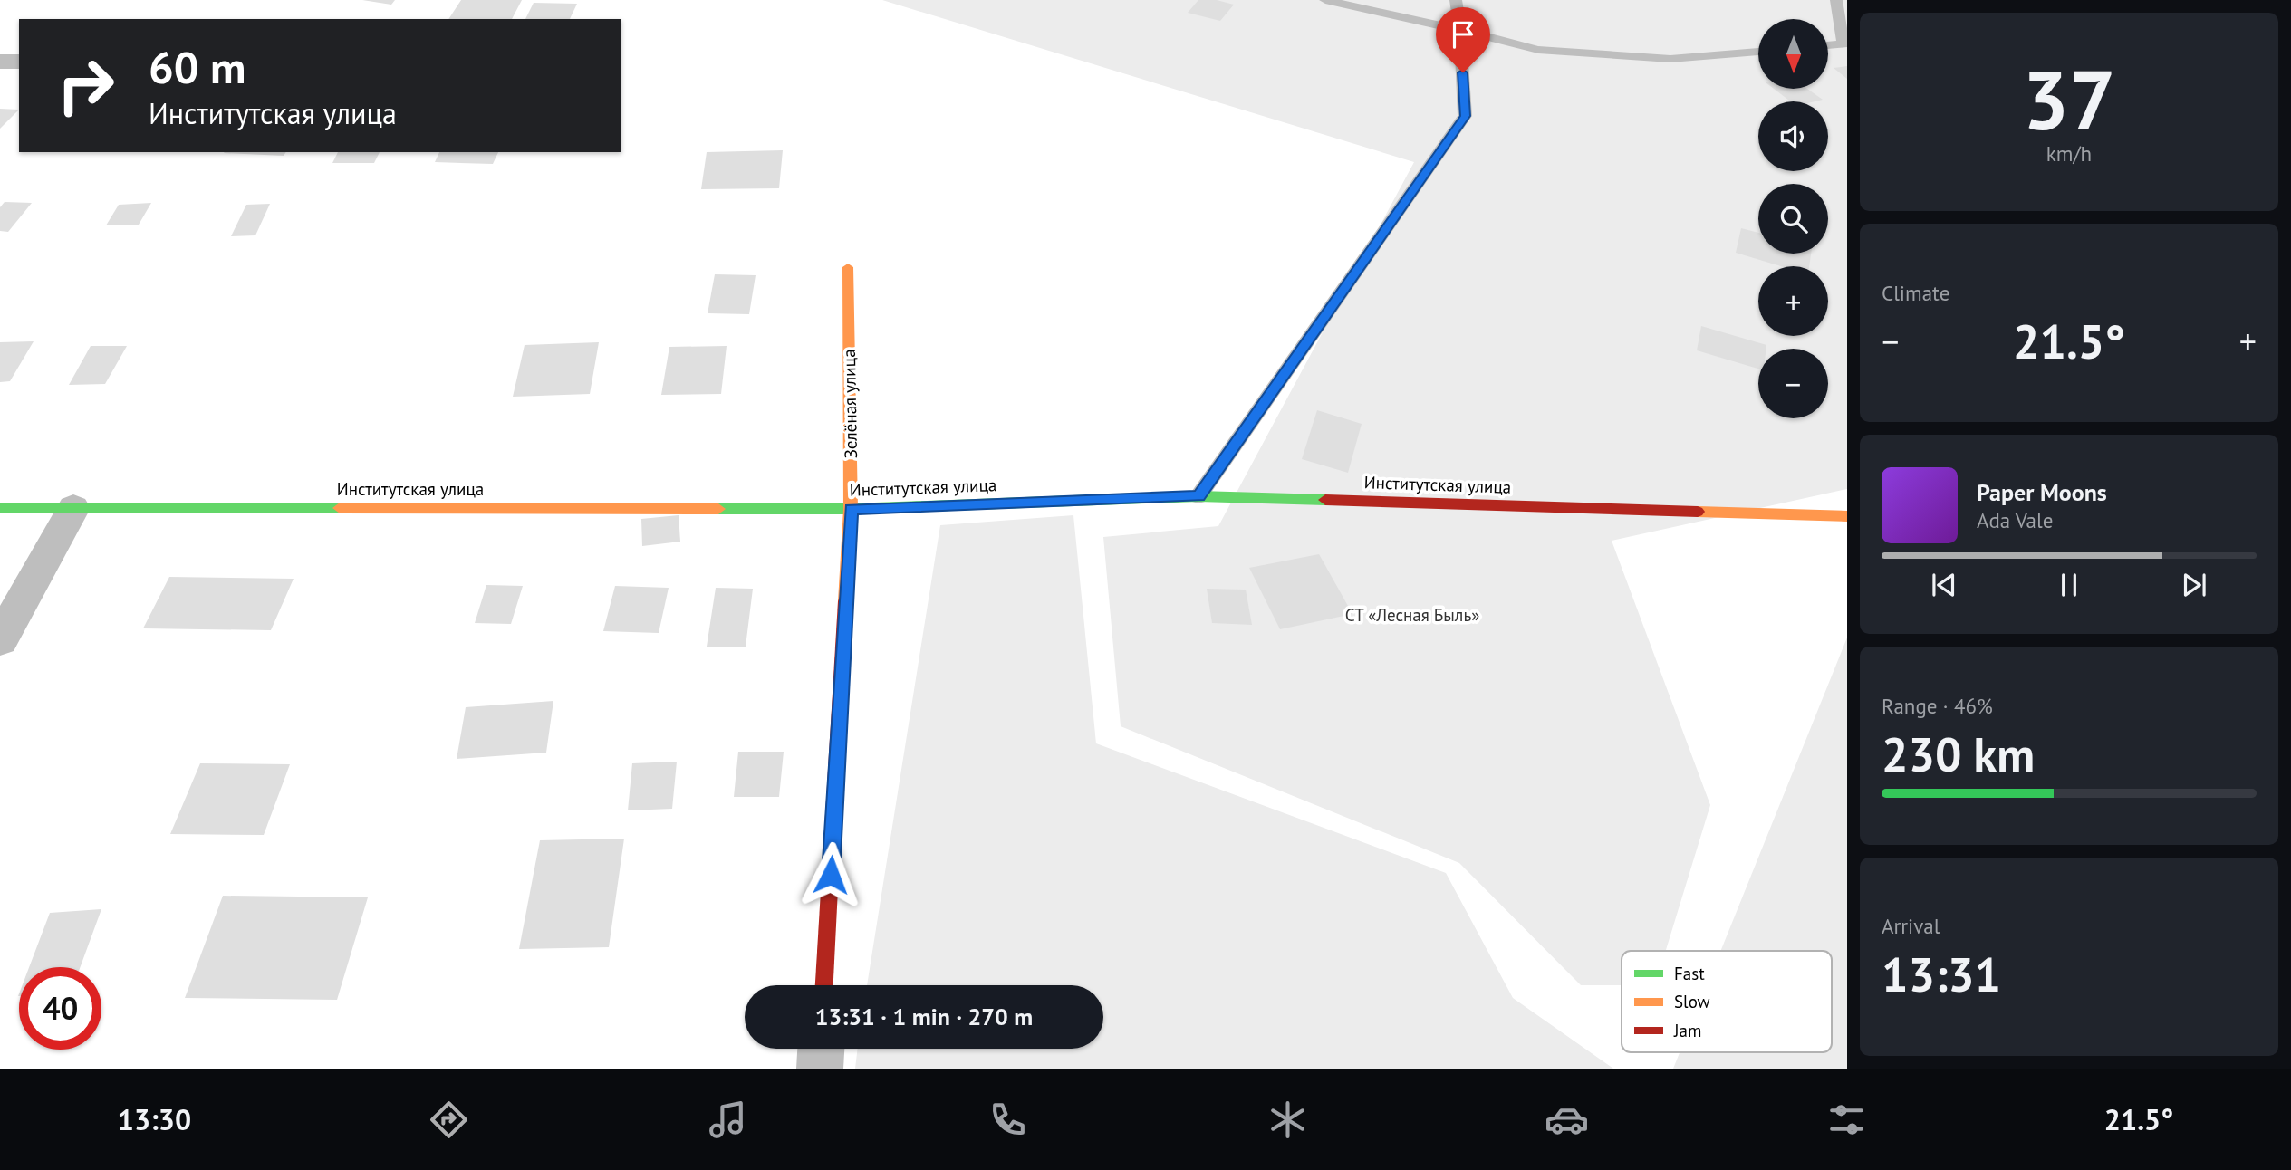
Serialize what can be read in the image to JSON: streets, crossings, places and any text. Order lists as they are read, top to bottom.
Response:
{
  "streets": {
    "street": ["Зелёная улица", "Институтская улица"]
  },
  "crossings": [
    ["Зелёная улица", "Институтская улица"]
  ],
  "parks": ["СТ «Лесная Быль»"],
  "legend": ["Fast", "Slow", "Jam"],
  "north": "bottom",
  "page": {
    "tile": [
      ["37", "km/h"],
      "Climate",
      ["Range · 46%", "230 km"],
      ["Arrival", "13:31"]
    ],
    "map_buttons": ["+", "−"],
    "turn": ["60 m", "Институтская улица"],
    "heat": ["−", "21.5°", "+"],
    "song": ["Paper Moons", "Ada Vale"],
    "limit": "40",
    "trip": "13:31 · 1 min · 270 m",
    "tabs": ["13:30", "21.5°"]
  }
}
